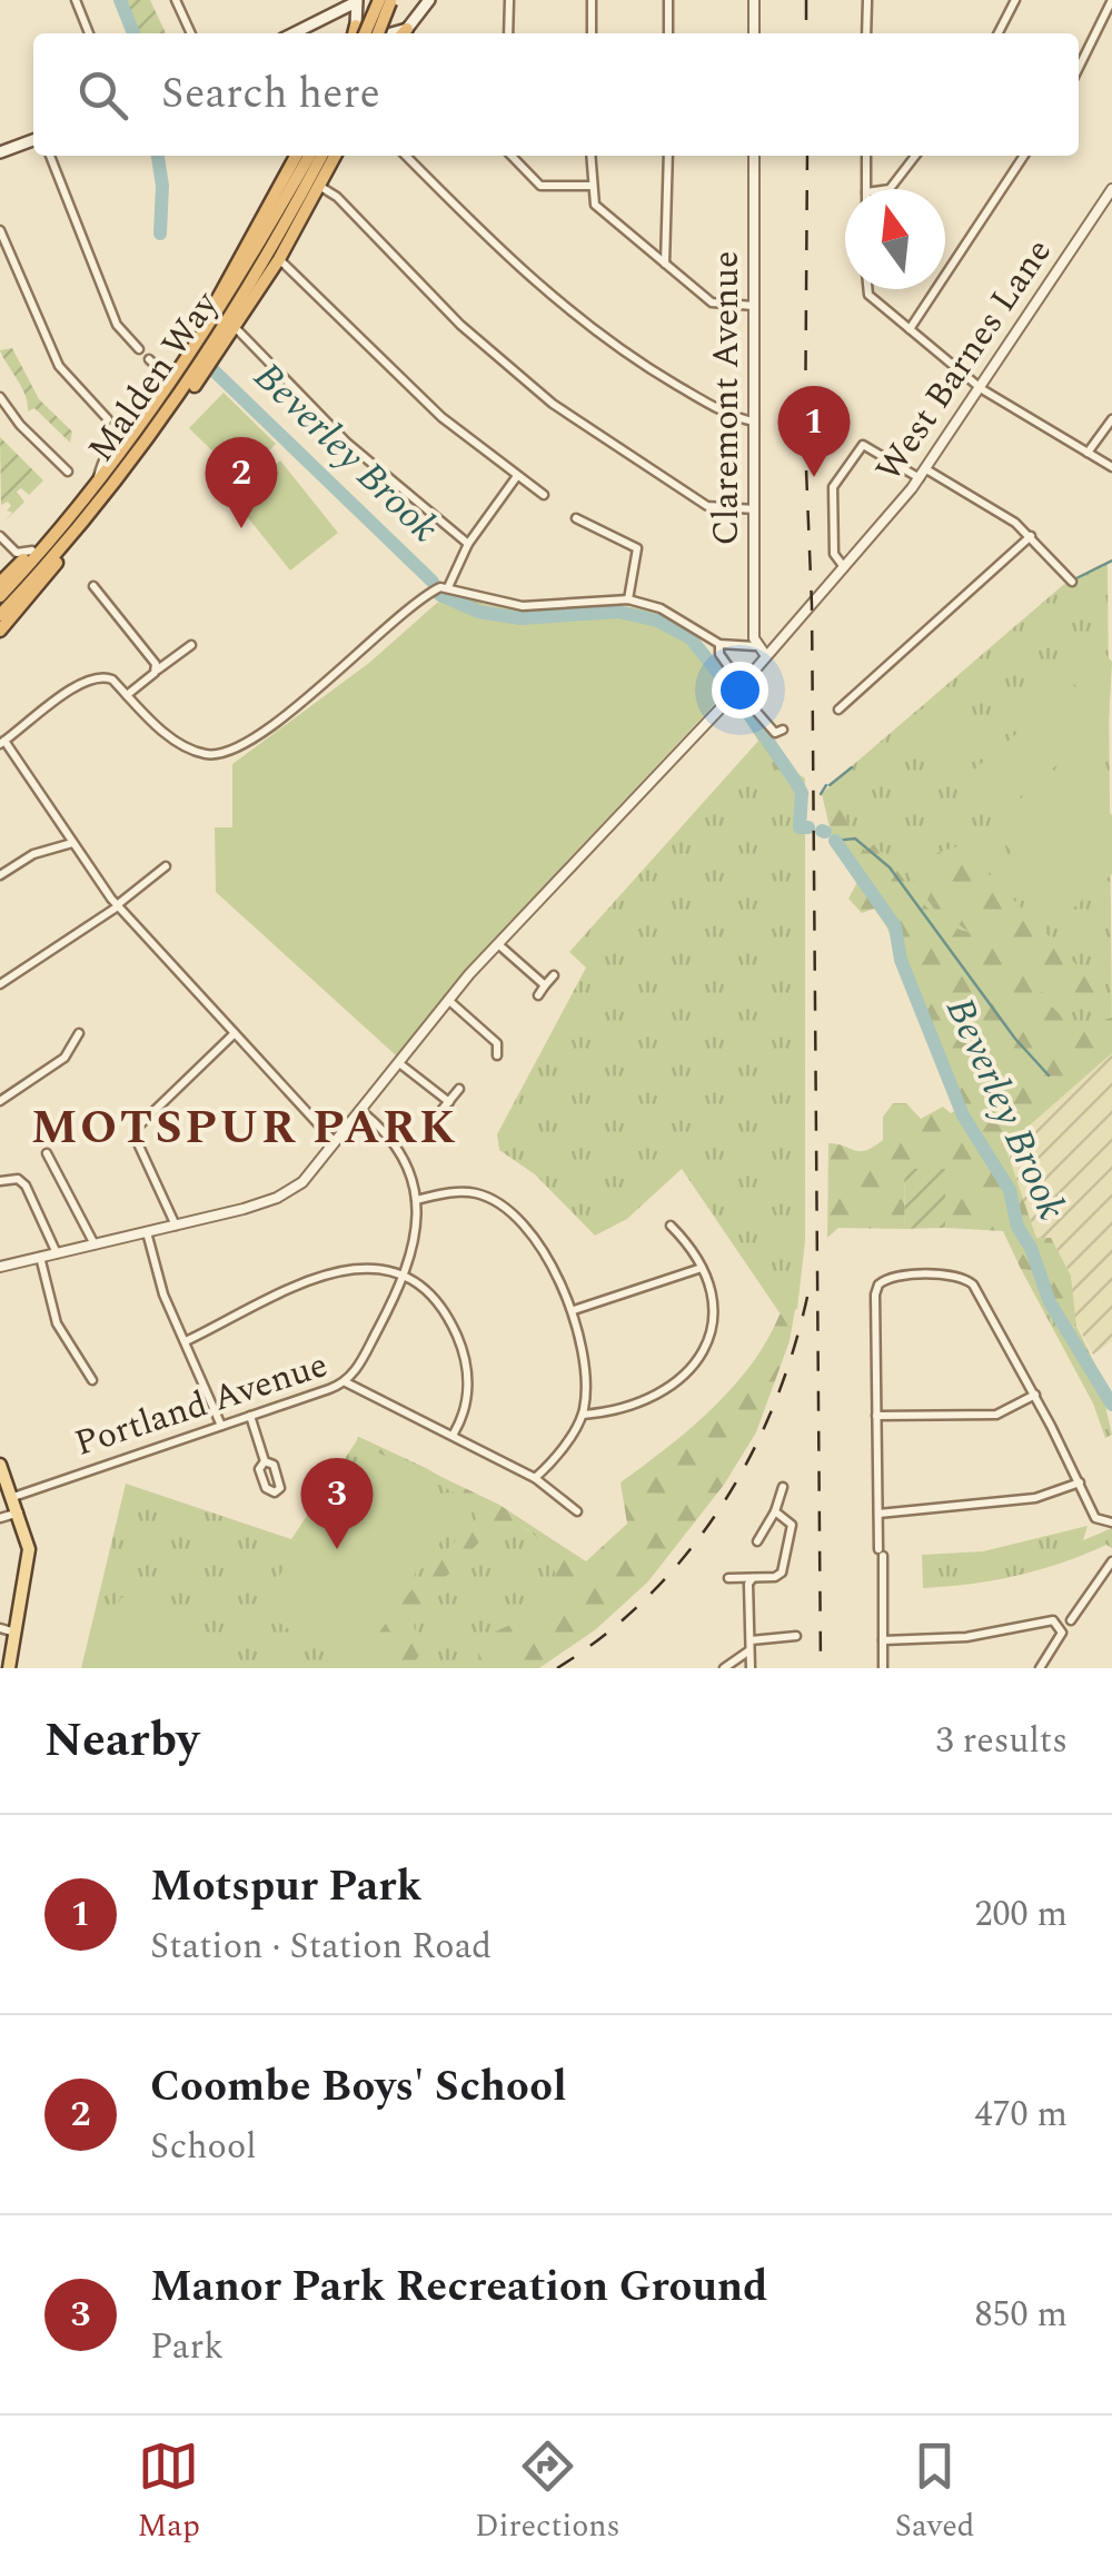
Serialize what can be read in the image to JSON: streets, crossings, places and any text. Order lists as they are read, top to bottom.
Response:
{
  "streets": {
    "highway": ["Malden Way"],
    "street": ["West Barnes Lane", "Claremont Avenue", "Portland Avenue"]
  },
  "districts": ["MOTSPUR PARK"],
  "water": ["Beverley Brook"],
  "north": "top",
  "page": {
    "search": "Search here",
    "pins": ["1", "2", "3"],
    "heading": ["Nearby", "3 results"],
    "list": [
      {
        "mark": "1",
        "name": "Motspur Park",
        "note": "Station · Station Road",
        "value": "200 m"
      },
      {
        "mark": "2",
        "name": "Coombe Boys' School",
        "note": "School",
        "value": "470 m"
      },
      {
        "mark": "3",
        "name": "Manor Park Recreation Ground",
        "note": "Park",
        "value": "850 m"
      }
    ],
    "nav": ["Map", "Directions", "Saved"]
  }
}
